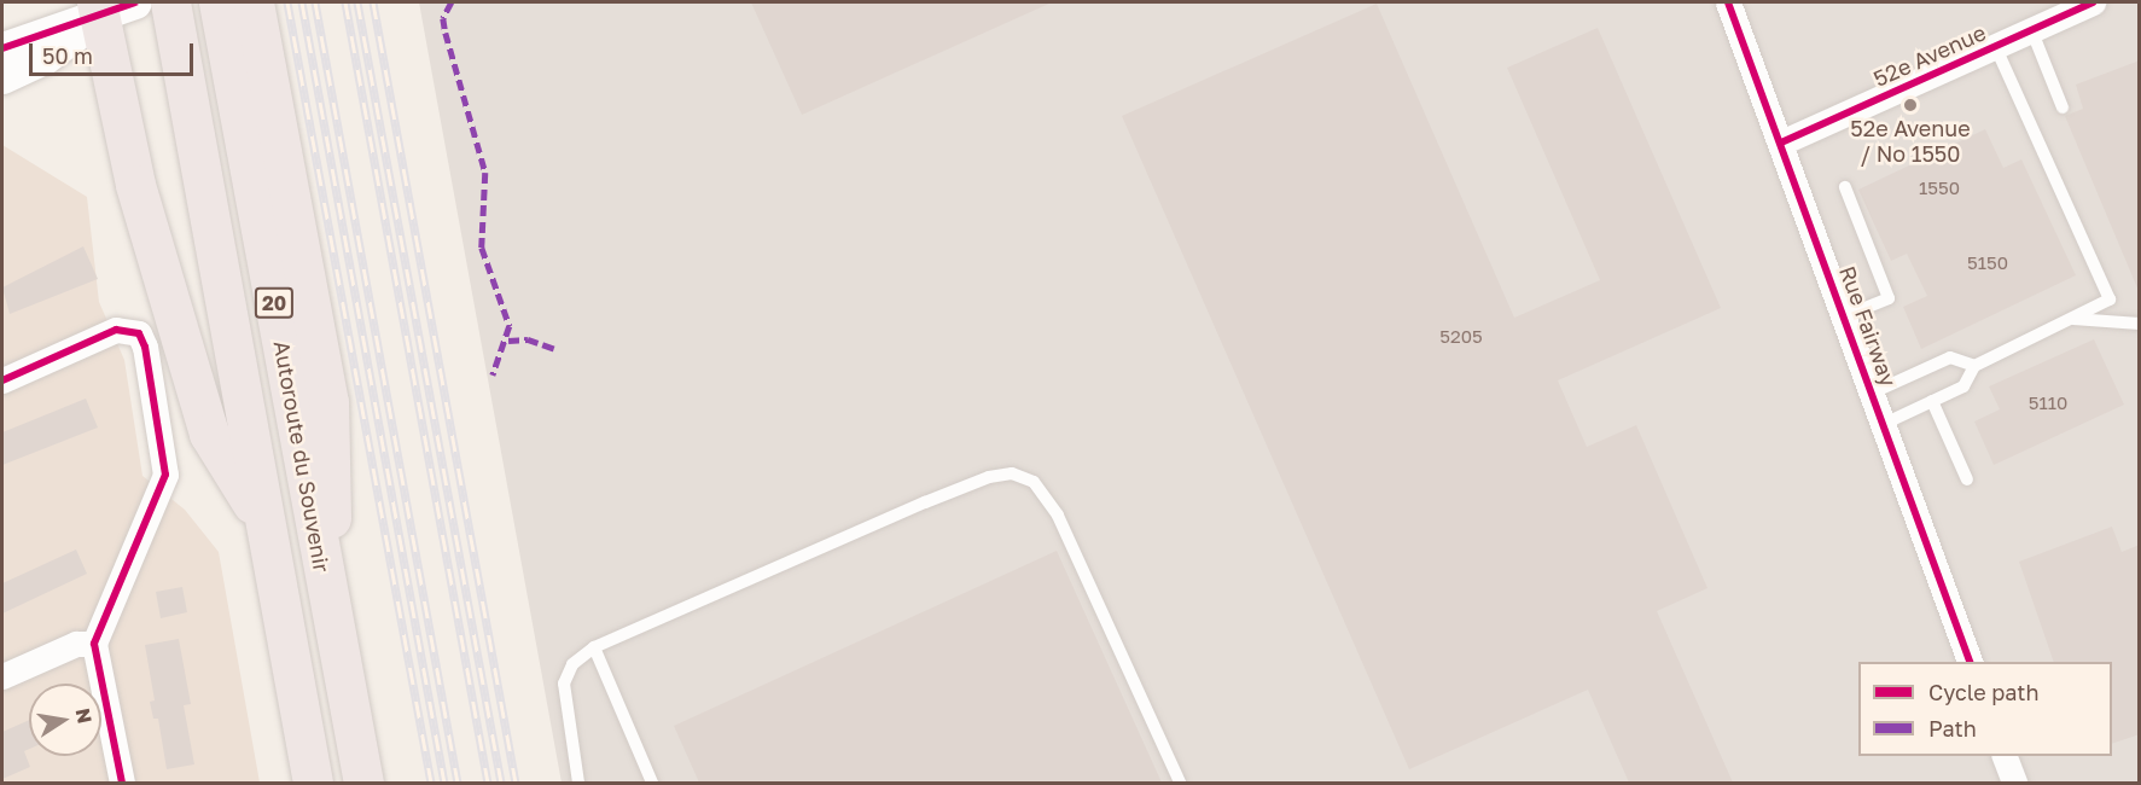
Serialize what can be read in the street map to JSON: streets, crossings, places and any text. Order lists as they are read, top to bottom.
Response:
{
  "streets": {
    "highway": ["20"],
    "street": ["52e Avenue", "Rue Fairway"]
  },
  "crossings": [
    ["52e Avenue", "Rue Fairway"]
  ],
  "places": ["52e Avenue / No 1550"],
  "house_numbers": [
    "1550",
    "5150",
    "5205",
    "5110"
  ],
  "legend": ["Cycle path", "Path"],
  "scale_bar": "50 m",
  "north": "right"
}
